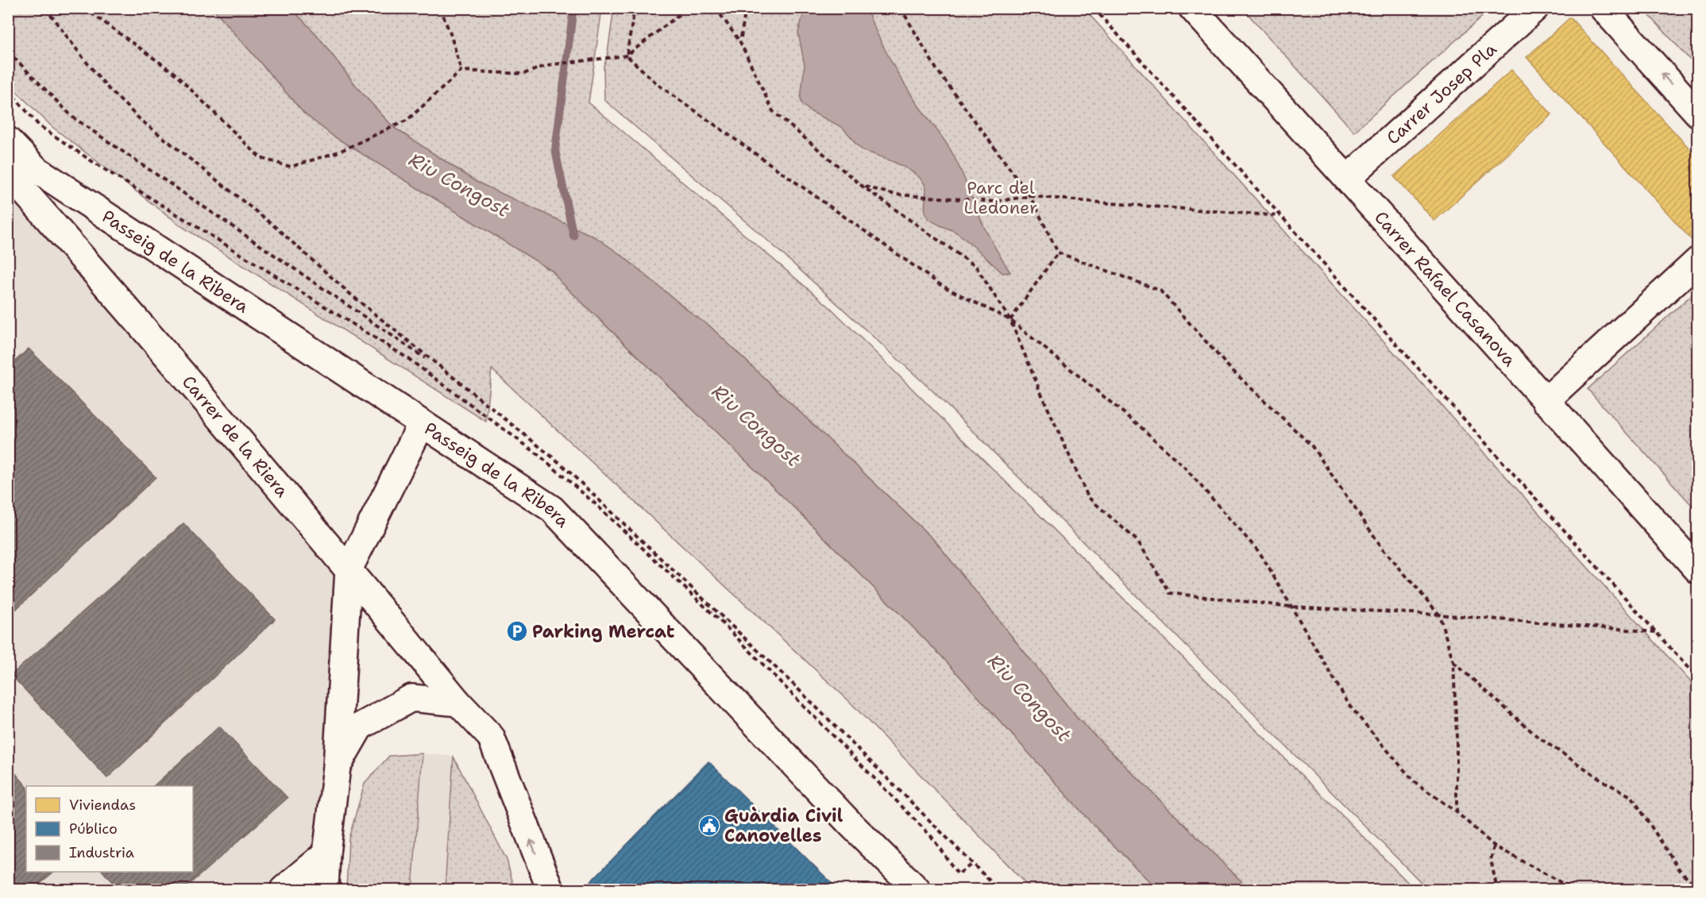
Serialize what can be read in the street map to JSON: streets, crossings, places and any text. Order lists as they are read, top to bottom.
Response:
{
  "streets": {
    "street": [
      "Carrer Josep Pla",
      "Passeig de la Ribera",
      "Carrer Rafael Casanova",
      "Carrer de la Riera"
    ]
  },
  "crossings": [
    ["Carrer Josep Pla", "Carrer Rafael Casanova"]
  ],
  "water": ["Riu Congost"],
  "parks": ["Parc del Lledoner"],
  "places": {
    "parking": ["Parking Mercat"],
    "public building": ["Guàrdia Civil Canovelles"]
  },
  "legend": ["Viviendas", "Público", "Industria"]
}
